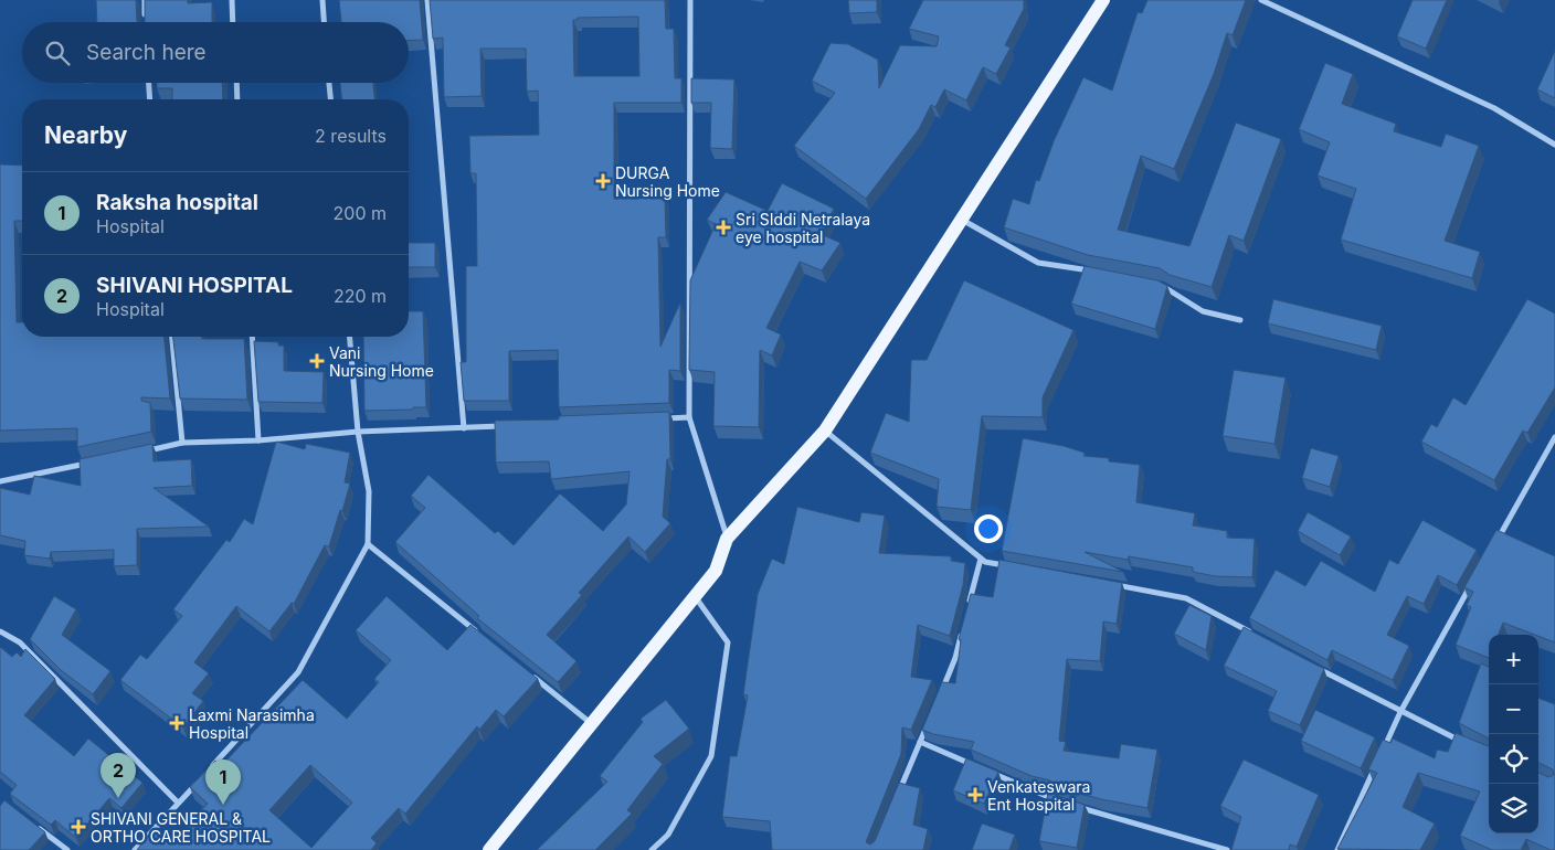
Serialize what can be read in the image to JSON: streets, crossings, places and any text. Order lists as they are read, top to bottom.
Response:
{
  "places": {
    "health": [
      "DURGA Nursing Home",
      "Sri SIddi Netralaya eye hospital",
      "Vani Nursing Home",
      "Laxmi Narasimha Hospital",
      "Venkateswara Ent Hospital",
      "SHIVANI GENERAL & ORTHO CARE HOSPITAL"
    ]
  },
  "page": {
    "search": "Search here",
    "heading": ["Nearby", "2 results"],
    "list": [
      {
        "mark": "1",
        "name": "Raksha hospital",
        "note": "Hospital",
        "value": "200 m"
      },
      {
        "mark": "2",
        "name": "SHIVANI HOSPITAL",
        "note": "Hospital",
        "value": "220 m"
      }
    ],
    "map_buttons": ["+", "−"],
    "pins": ["2", "1"]
  }
}
